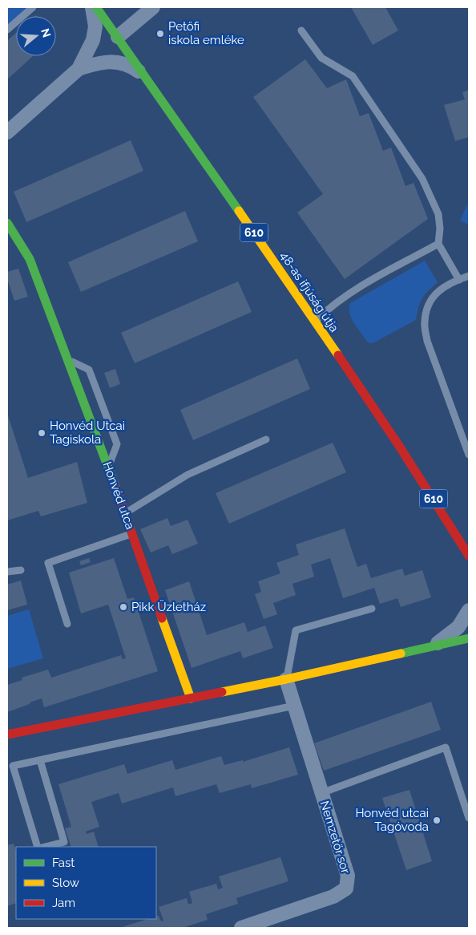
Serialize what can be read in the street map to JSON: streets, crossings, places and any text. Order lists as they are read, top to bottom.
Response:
{
  "streets": {
    "street": [
      "610",
      "48-as ifjúság útja",
      "Honvéd utca",
      "Nemzetőr sor"
    ]
  },
  "places": [
    "Petőfi iskola emléke",
    "Honvéd Utcai Tagiskola",
    "Pikk Üzletház",
    "Honvéd utcai Tagóvoda"
  ],
  "legend": ["Fast", "Slow", "Jam"],
  "north": "right"
}
